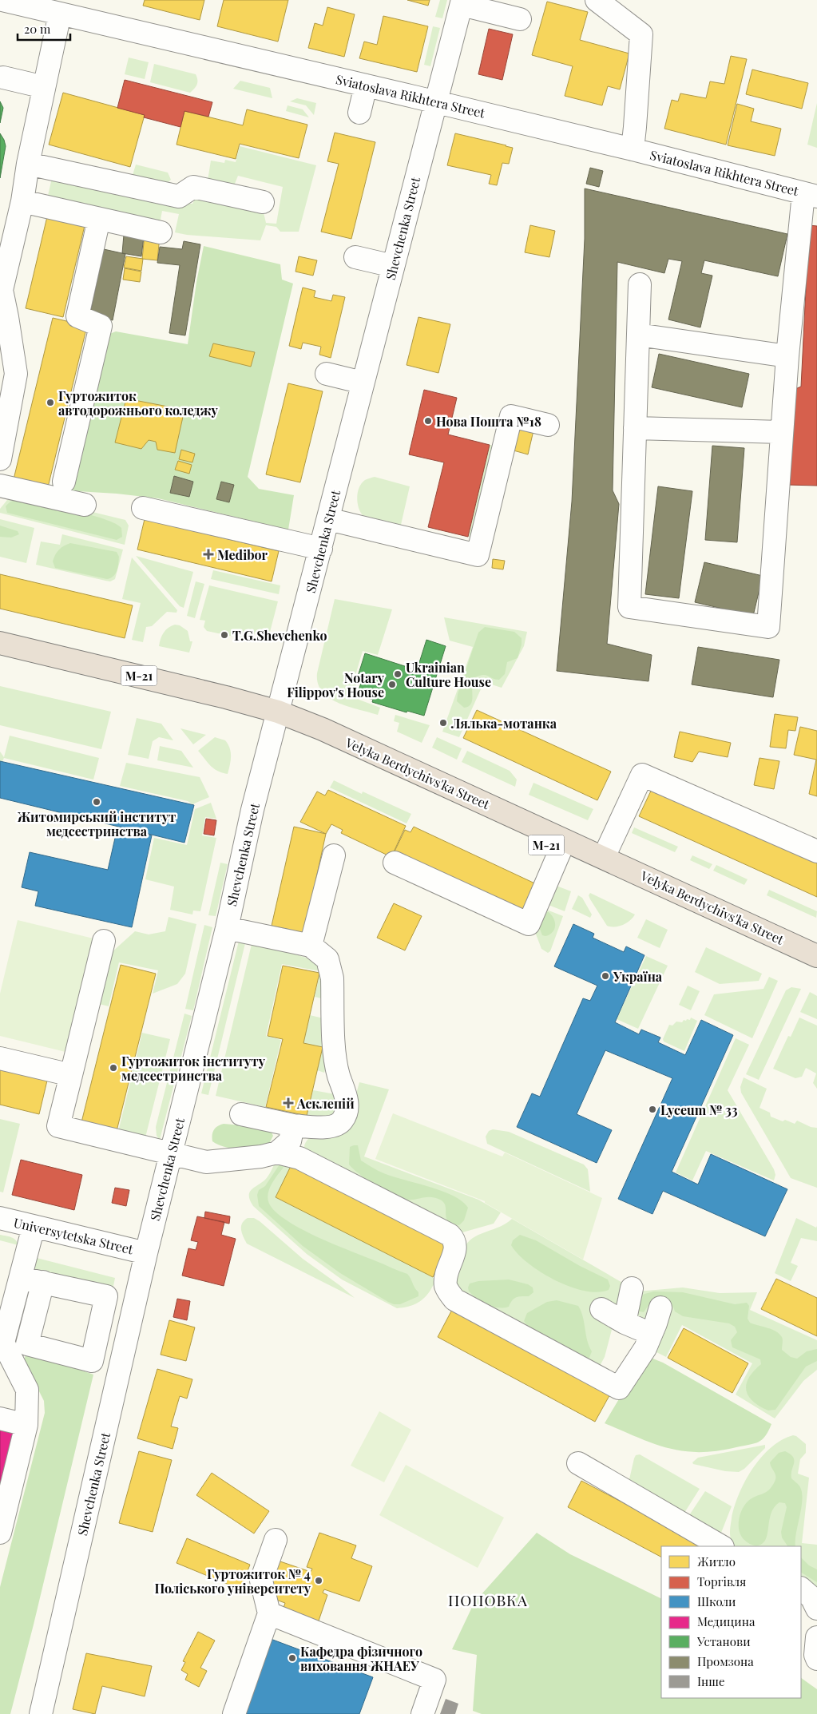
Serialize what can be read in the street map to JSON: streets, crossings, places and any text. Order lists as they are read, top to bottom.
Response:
{
  "streets": {
    "highway": ["М-21", "Velyka Berdychivs'ka Street"],
    "street": ["Sviatoslava Rikhtera Street", "Shevchenka Street", "Universytetska Street"]
  },
  "crossings": [
    ["Sviatoslava Rikhtera Street", "Shevchenka Street"],
    ["Shevchenka Street", "М-21"],
    ["Shevchenka Street", "Velyka Berdychivs'ka Street"],
    ["Shevchenka Street", "Universytetska Street"],
    ["М-21", "Velyka Berdychivs'ka Street"]
  ],
  "districts": ["ПОПОВКА"],
  "places": {
    "other": [
      "Гуртожиток автодорожнього коледжу",
      "Нова Пошта №18",
      "T.G.Shevchenko",
      "Ukrainian Culture House",
      "Notary Filippov's House",
      "Лялька-мотанка",
      "Житомирський інститут медсестринства",
      "Україна",
      "Гуртожиток інституту медсестринства",
      "Lyceum № 33",
      "Гуртожиток № 4 Поліського університету",
      "Кафедра фізичного виховання ЖНАЕУ"
    ],
    "health": ["Medibor", "Асклепій"]
  },
  "legend": [
    "Житло",
    "Торгівля",
    "Школи",
    "Медицина",
    "Установи",
    "Промзона",
    "Інше"
  ],
  "scale_bar": "20 m"
}
